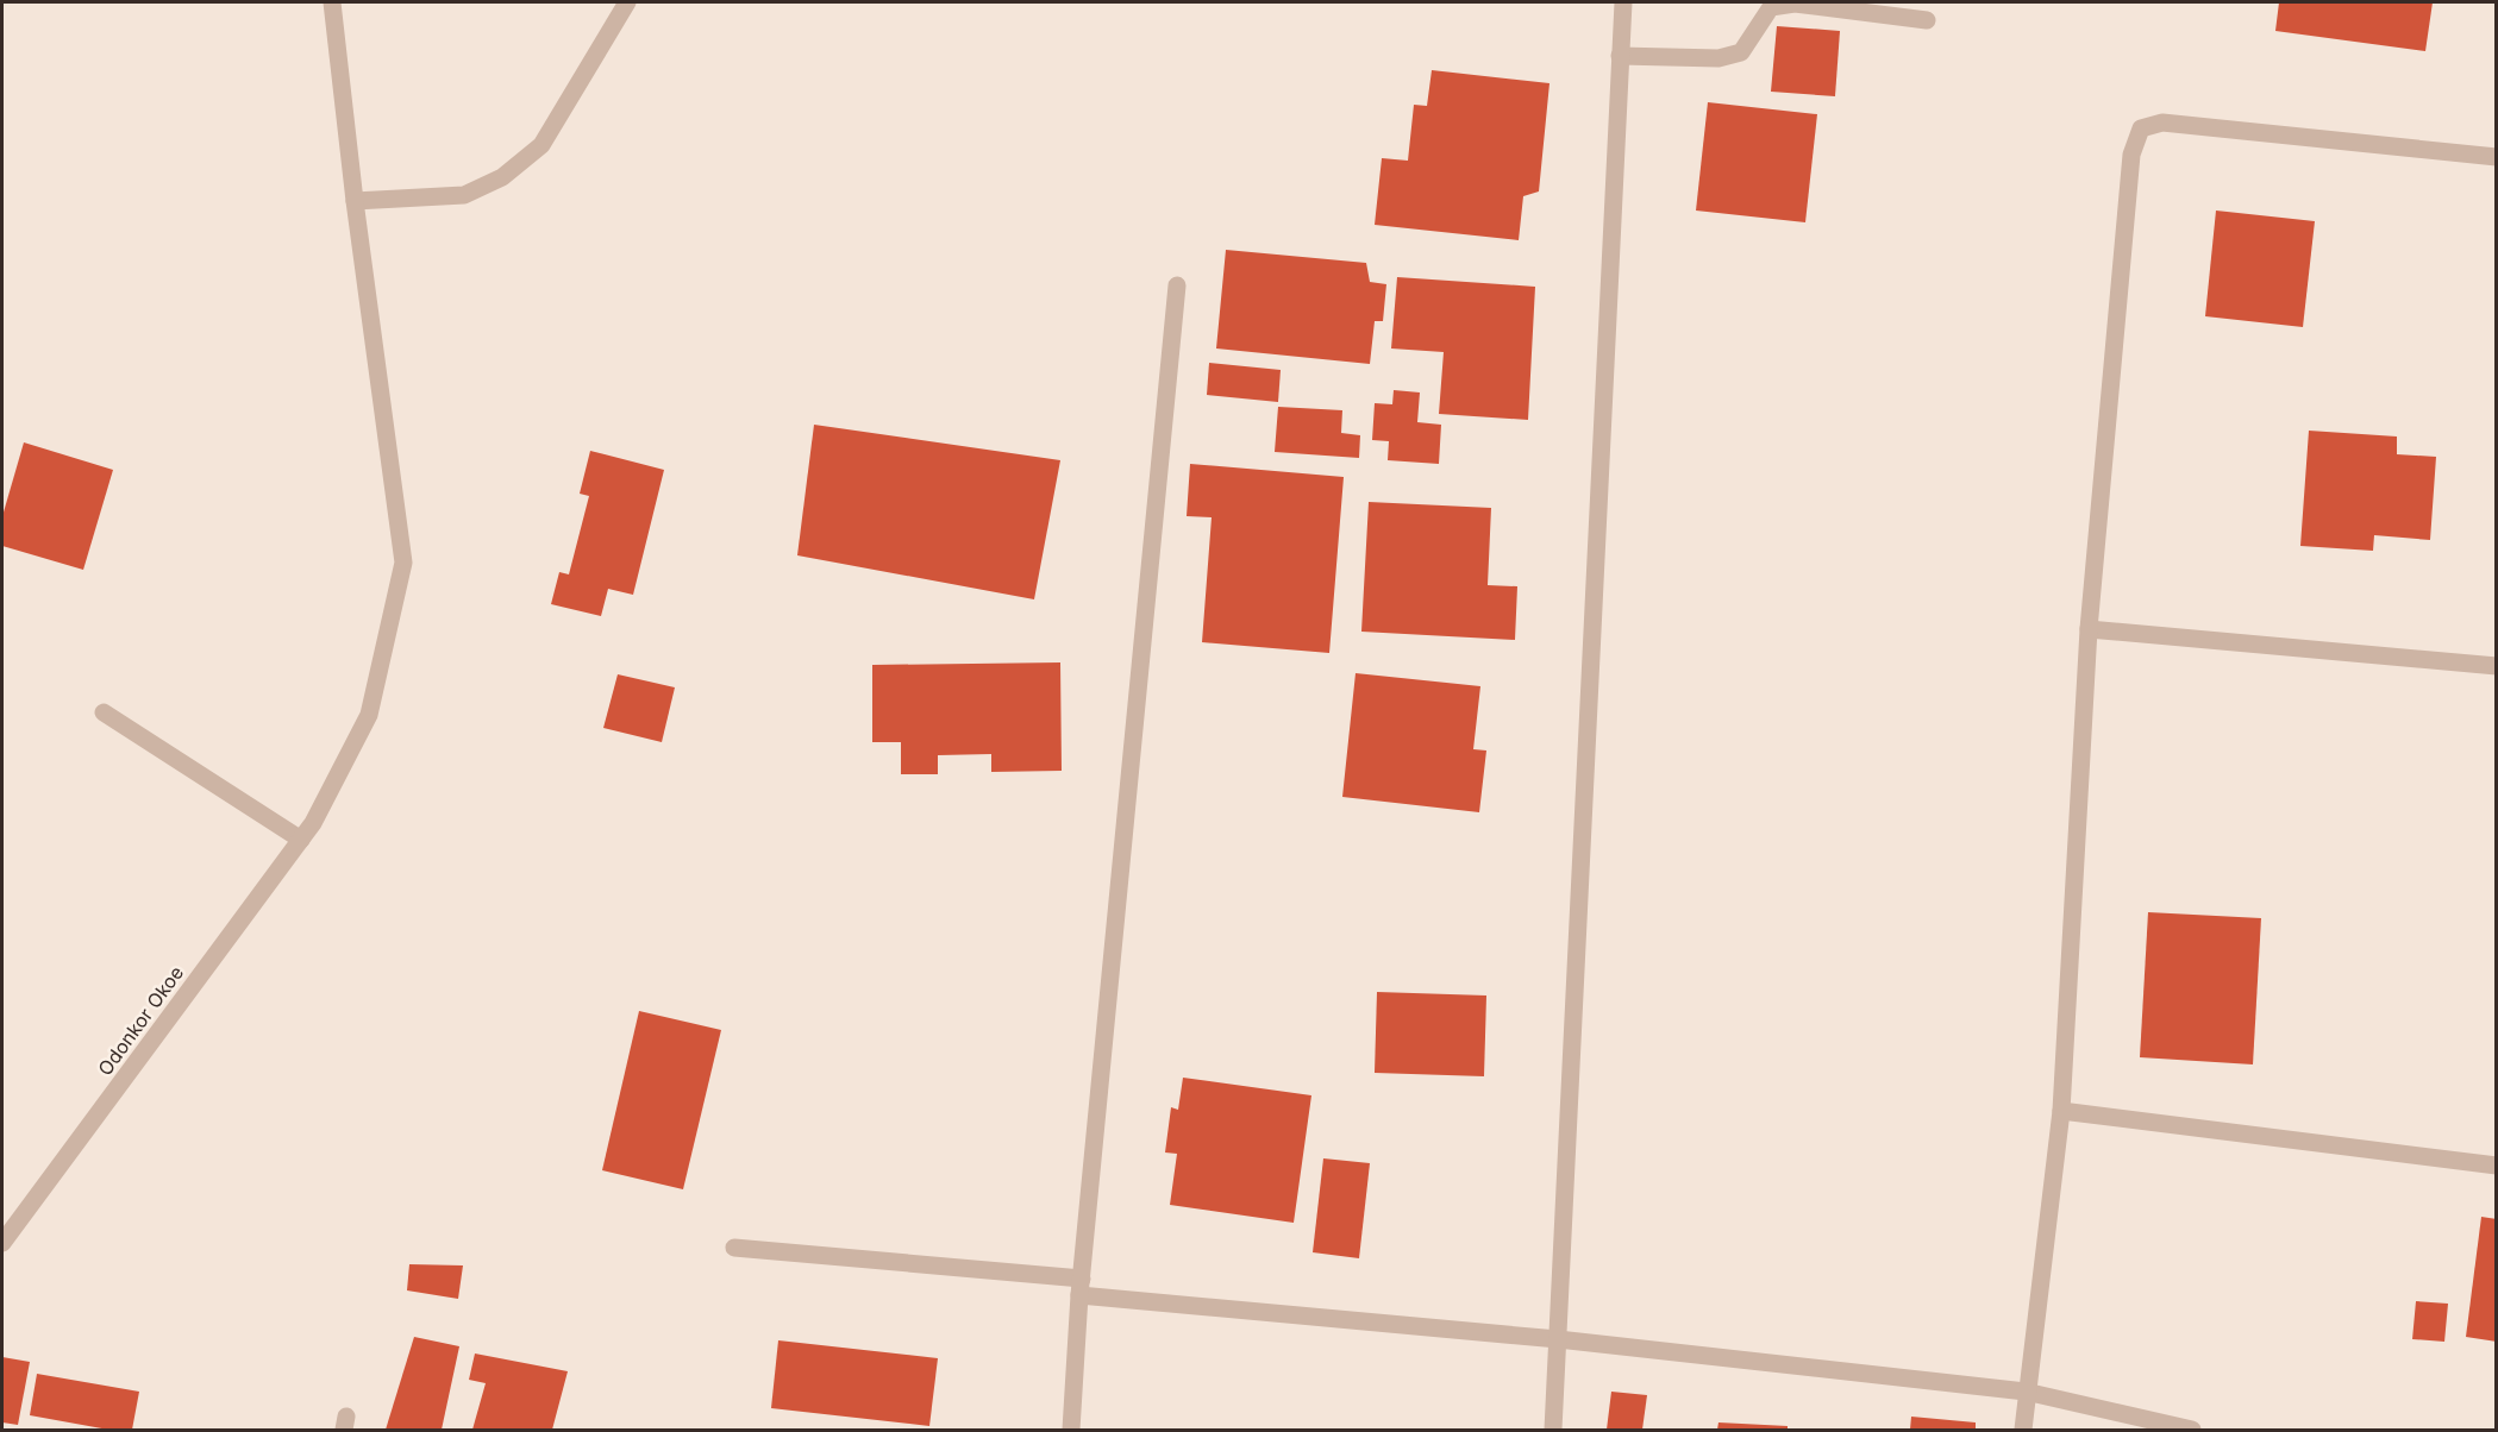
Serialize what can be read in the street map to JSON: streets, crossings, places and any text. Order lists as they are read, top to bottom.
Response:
{
  "streets": {
    "street": ["Odonkor Okoe"]
  }
}
